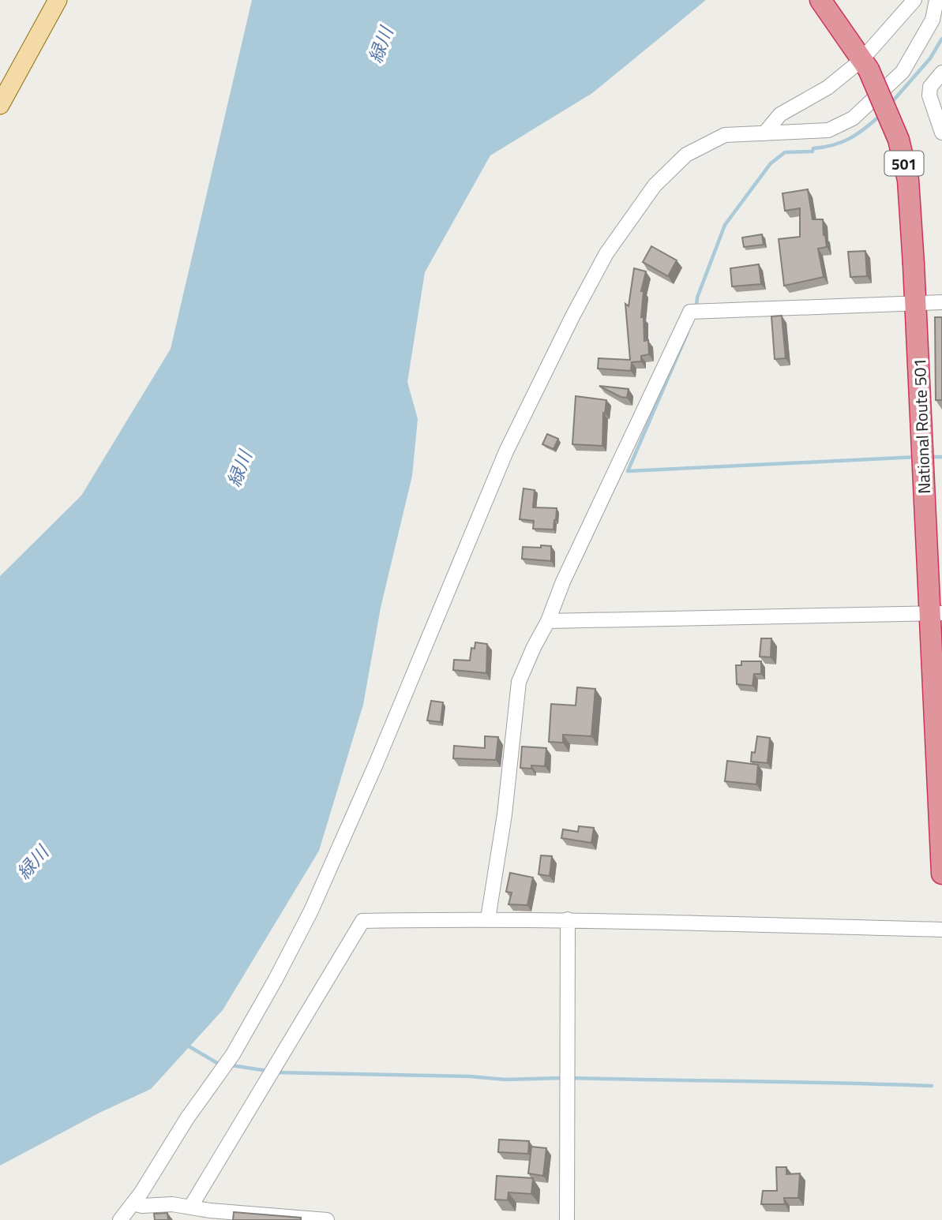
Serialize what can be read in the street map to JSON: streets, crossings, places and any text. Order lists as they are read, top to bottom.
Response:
{
  "streets": {
    "highway": ["501", "National Route 501"]
  },
  "water": ["緑川"]
}
